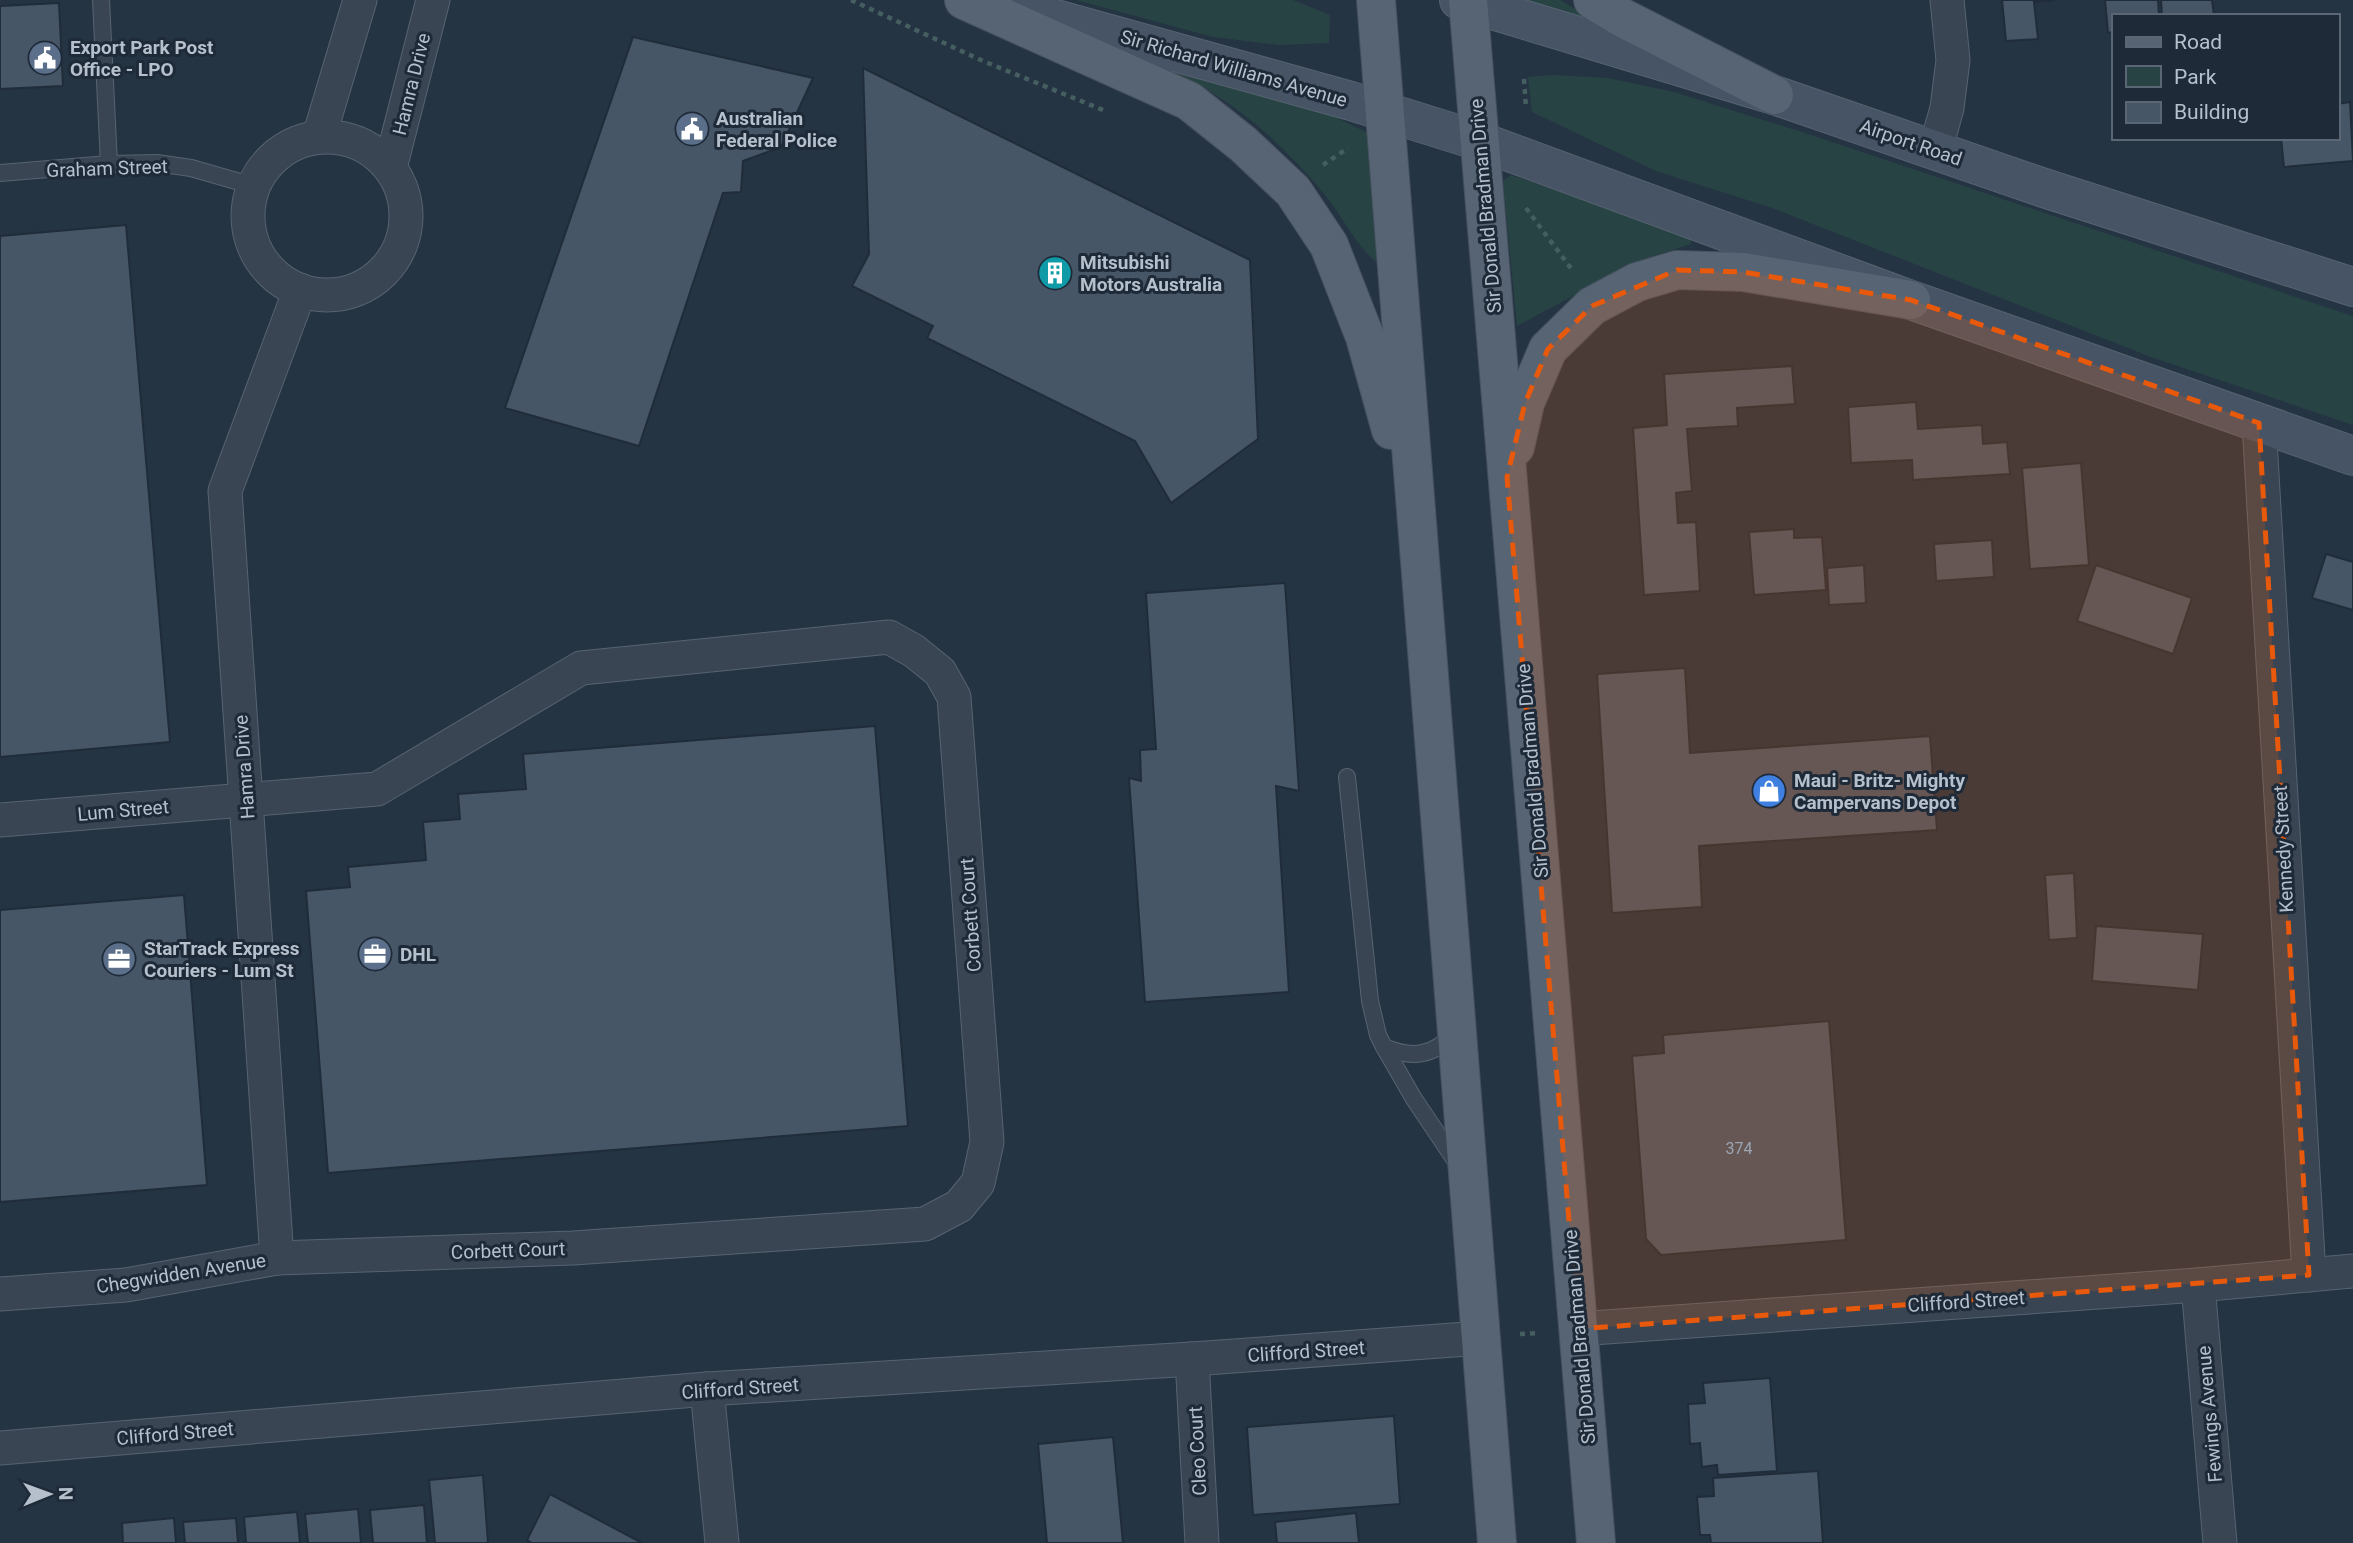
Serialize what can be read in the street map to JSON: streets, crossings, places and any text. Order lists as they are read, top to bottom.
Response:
{
  "streets": {
    "main road": ["Sir Richard Williams Avenue", "Airport Road", "Sir Donald Bradman Drive"],
    "street": [
      "Hamra Drive",
      "Lum Street",
      "Kennedy Street",
      "Corbett Court",
      "Chegwidden Avenue",
      "Clifford Street",
      "Fewings Avenue",
      "Cleo Court"
    ],
    "lane": ["Graham Street"]
  },
  "crossings": [
    ["Sir Richard Williams Avenue", "Sir Donald Bradman Drive"],
    ["Hamra Drive", "Graham Street"],
    ["Hamra Drive", "Lum Street"],
    ["Hamra Drive", "Corbett Court"],
    ["Hamra Drive", "Chegwidden Avenue"],
    ["Airport Road", "Sir Donald Bradman Drive"],
    ["Sir Donald Bradman Drive", "Clifford Street"],
    ["Lum Street", "Corbett Court"],
    ["Kennedy Street", "Clifford Street"],
    ["Corbett Court", "Chegwidden Avenue"],
    ["Clifford Street", "Fewings Avenue"],
    ["Clifford Street", "Cleo Court"]
  ],
  "places": {
    "public building": ["Export Park Post Office - LPO", "Australian Federal Police"],
    "building": ["Mitsubishi Motors Australia"],
    "shop": ["Maui - Britz- Mighty Campervans Depot"],
    "office": ["DHL", "StarTrack Express Couriers - Lum St"]
  },
  "house_numbers": ["374"],
  "legend": ["Road", "Park", "Building"],
  "north": "right"
}
